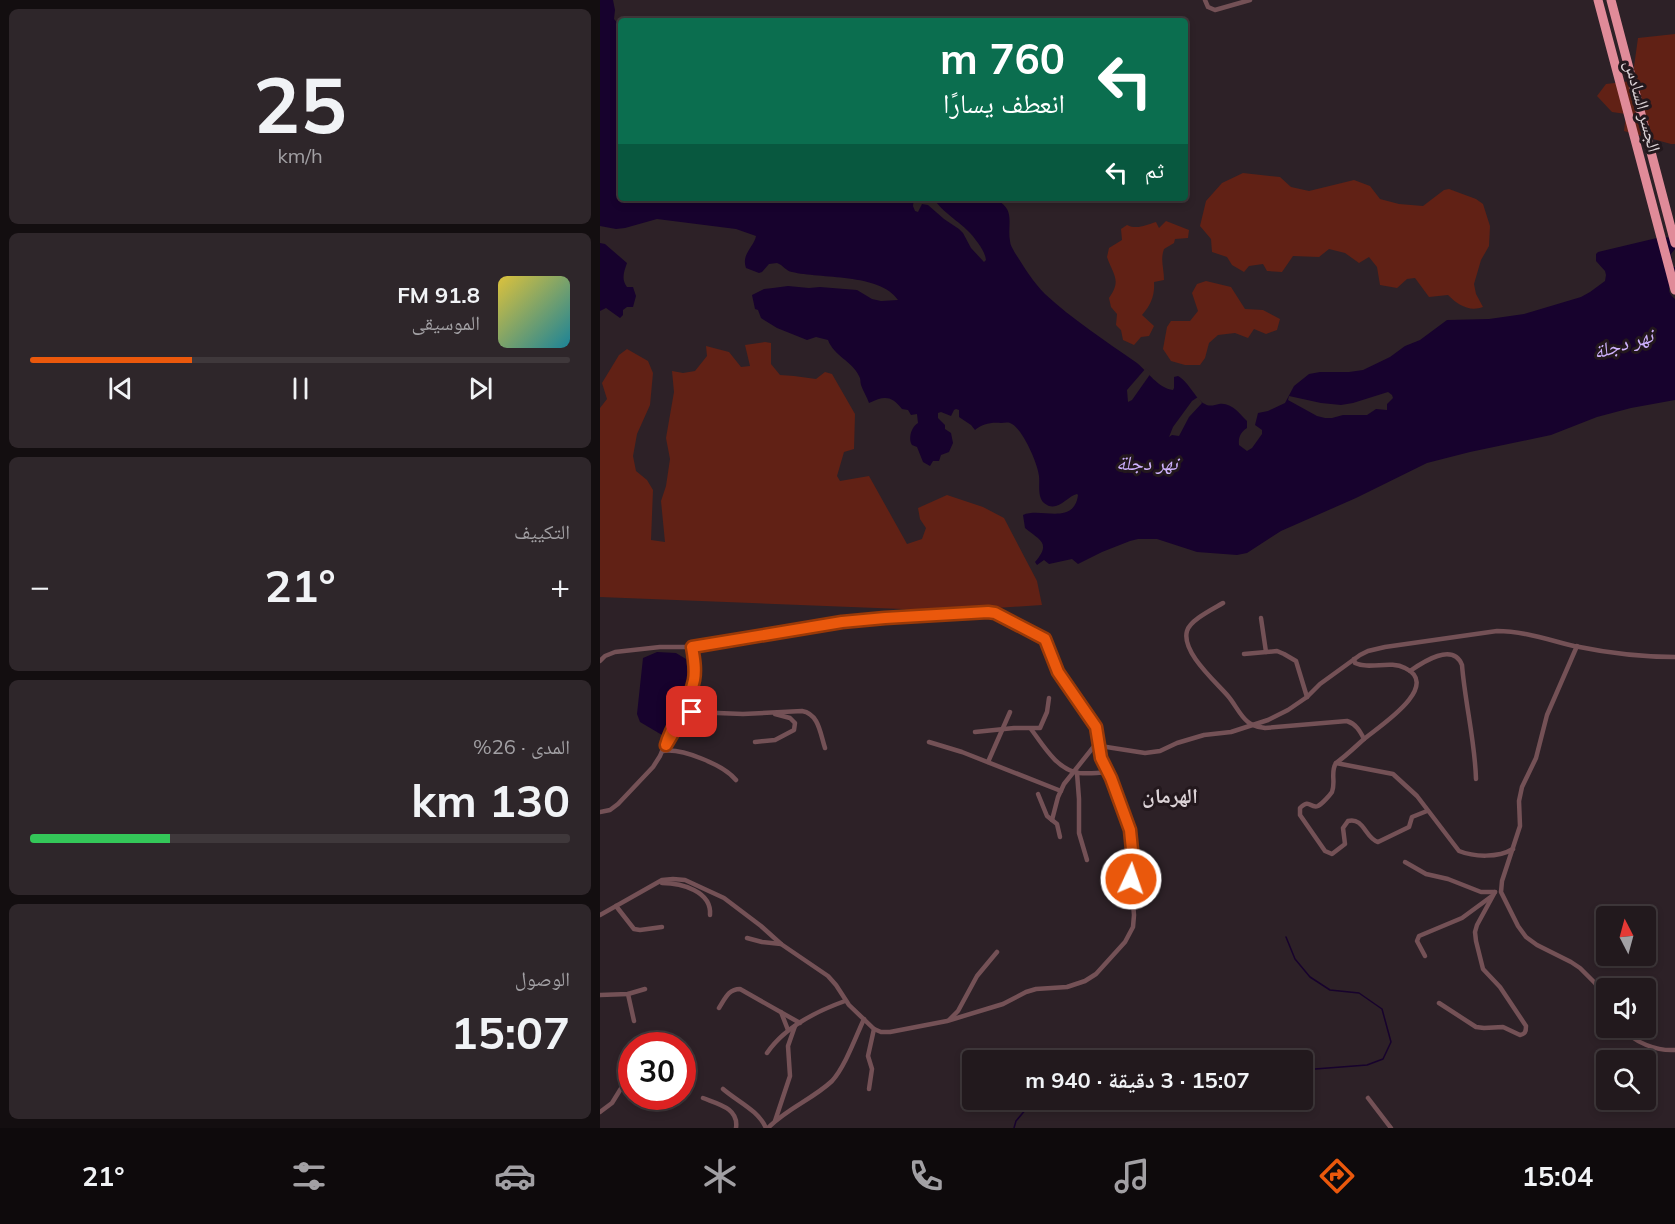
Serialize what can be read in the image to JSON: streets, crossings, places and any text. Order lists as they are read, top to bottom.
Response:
{
  "streets": {
    "highway": ["الجسر السادس"]
  },
  "districts": ["الهرمان"],
  "water": ["نهر دجلة"],
  "north": "top",
  "page": {
    "tile": [
      ["25", "km/h"],
      "التكييف",
      ["المدى · 26%", "130 km"],
      ["الوصول", "15:07"]
    ],
    "turn": ["760 m", "انعطف يسارًا"],
    "then": "ثم",
    "song": ["91.8 FM", "الموسيقى"],
    "heat": ["−", "21°", "+"],
    "limit": "30",
    "trip": "15:07 · 3 دقيقة · 940 m",
    "tabs": ["15:04", "21°"]
  }
}
